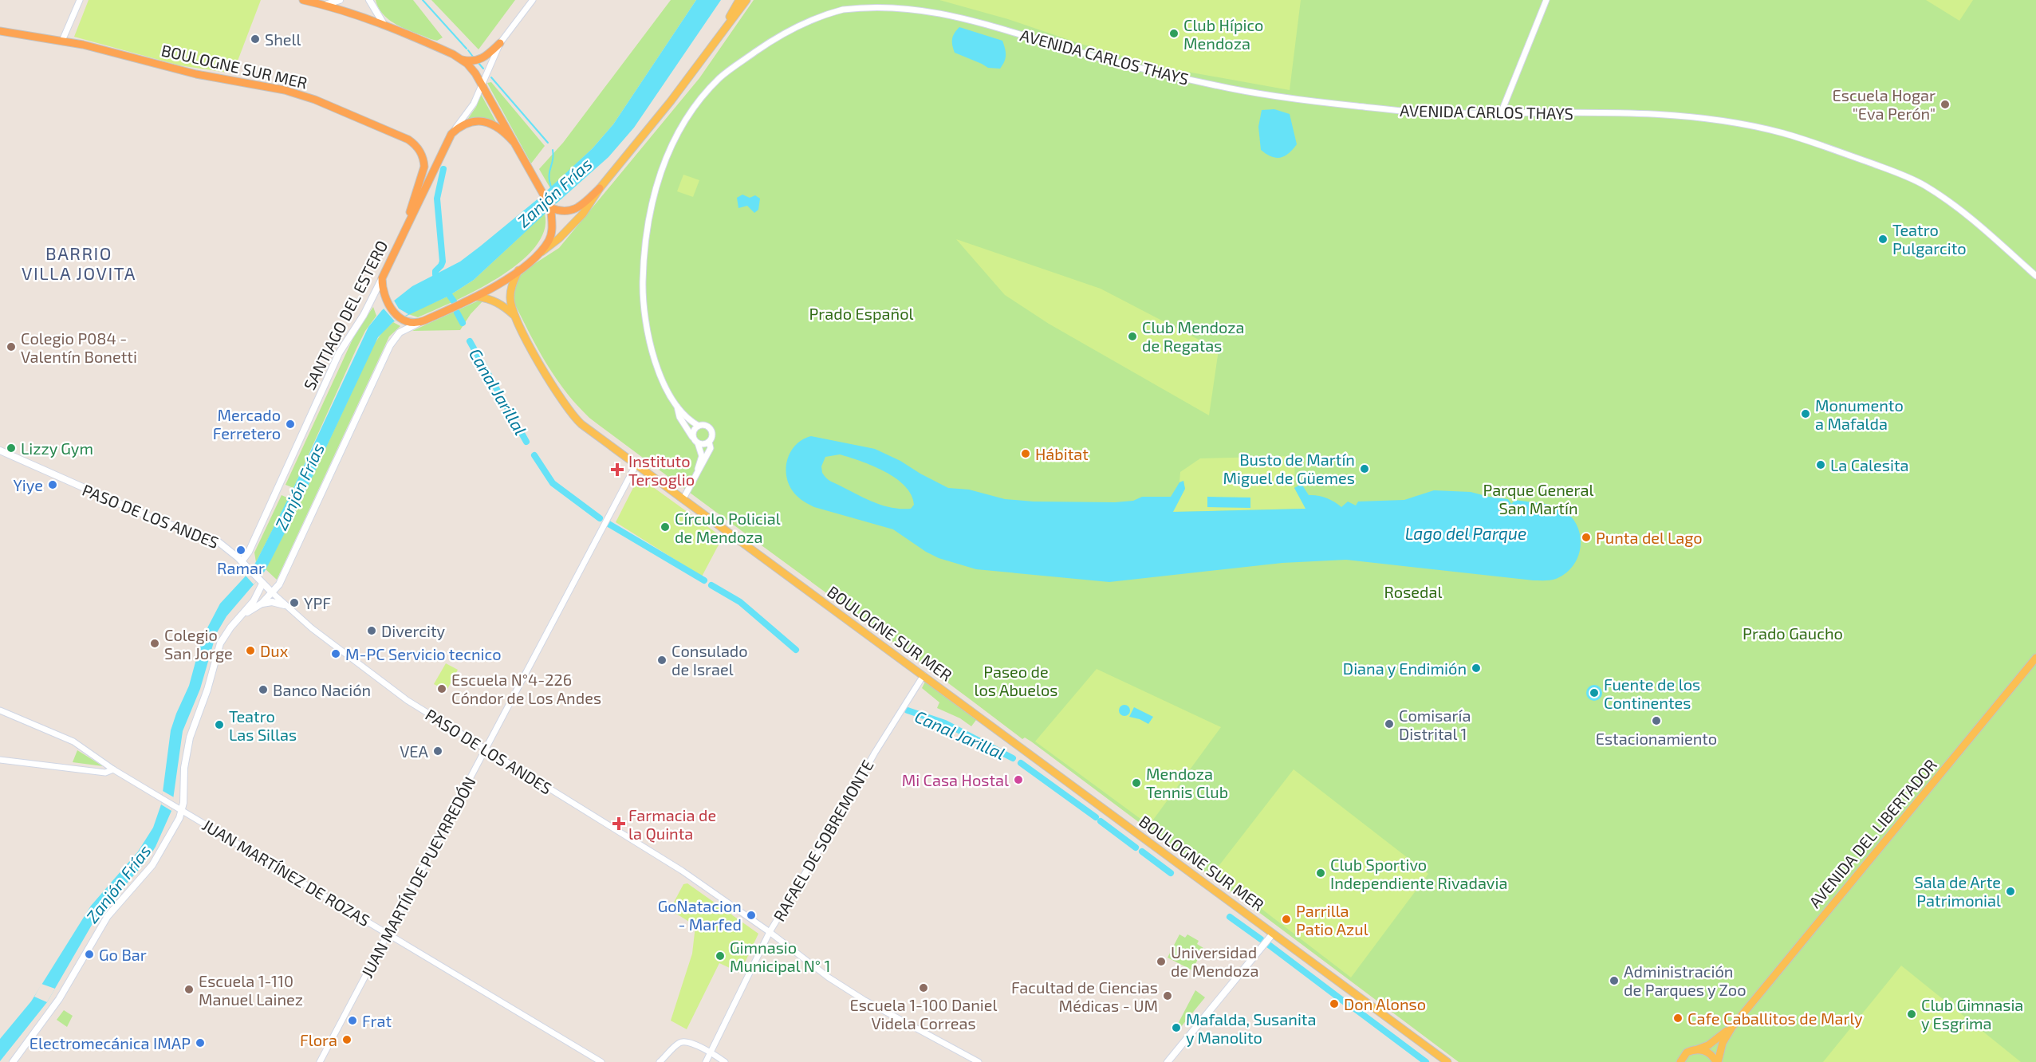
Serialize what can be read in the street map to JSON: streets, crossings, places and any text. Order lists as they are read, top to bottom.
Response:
{
  "streets": {
    "highway": ["BOULOGNE SUR MER", "SANTIAGO DEL ESTERO"],
    "main road": ["PASO DE LOS ANDES", "AVENIDA DEL LIBERTADOR"],
    "street": [
      "AVENIDA CARLOS THAYS",
      "RAFAEL DE SOBREMONTE",
      "JUAN MARTÍNEZ DE ROZAS",
      "JUAN MARTÍN DE PUEYRREDÓN"
    ]
  },
  "crossings": [
    ["BOULOGNE SUR MER", "SANTIAGO DEL ESTERO"],
    ["BOULOGNE SUR MER", "RAFAEL DE SOBREMONTE"],
    ["BOULOGNE SUR MER", "JUAN MARTÍN DE PUEYRREDÓN"],
    ["SANTIAGO DEL ESTERO", "PASO DE LOS ANDES"],
    ["PASO DE LOS ANDES", "RAFAEL DE SOBREMONTE"],
    ["PASO DE LOS ANDES", "JUAN MARTÍN DE PUEYRREDÓN"],
    ["JUAN MARTÍNEZ DE ROZAS", "JUAN MARTÍN DE PUEYRREDÓN"]
  ],
  "districts": ["BARRIO VILLA JOVITA"],
  "water": ["Zanjón Frías", "Canal Jarillal", "Lago del Parque"],
  "parks": [
    "Prado Español",
    "Parque General San Martín",
    "Rosedal",
    "Prado Gaucho",
    "Paseo de los Abuelos"
  ],
  "places": {
    "other": [
      "Club Hípico Mendoza",
      "Shell",
      "Escuela Hogar \"Eva Perón\"",
      "Teatro Pulgarcito",
      "Club Mendoza de Regatas",
      "Colegio P084 - Valentín Bonetti",
      "Monumento a Mafalda",
      "Mercado Ferretero",
      "Lizzy Gym",
      "Hábitat",
      "La Calesita",
      "Busto de Martín Miguel de Güemes",
      "Yiye",
      "Círculo Policial de Mendoza",
      "Punta del Lago",
      "Ramar",
      "YPF",
      "Divercity",
      "Colegio San Jorge",
      "Dux",
      "M-PC Servicio tecnico",
      "Consulado de Israel",
      "Diana y Endimión",
      "Escuela N°4-226 Cóndor de Los Andes",
      "Banco Nación",
      "Fuente de los Continentes",
      "Estacionamiento",
      "Comisaría Distrital 1",
      "Teatro Las Sillas",
      "VEA",
      "Mi Casa Hostal",
      "Mendoza Tennis Club",
      "Club Sportivo Independiente Rivadavia",
      "Sala de Arte Patrimonial",
      "GoNatacion - Marfed",
      "Parrilla Patio Azul",
      "Go Bar",
      "Gimnasio Municipal N° 1",
      "Universidad de Mendoza",
      "Administración de Parques y Zoo",
      "Escuela 1-100 Daniel Videla Correas",
      "Escuela 1-110 Manuel Lainez",
      "Facultad de Ciencias Médicas - UM",
      "Don Alonso",
      "Club Gimnasia y Esgrima",
      "Cafe Caballitos de Marly",
      "Frat",
      "Mafalda, Susanita y Manolito",
      "Flora",
      "Electromecánica IMAP"
    ],
    "health": ["Instituto Tersoglio", "Farmacia de la Quinta"]
  }
}
